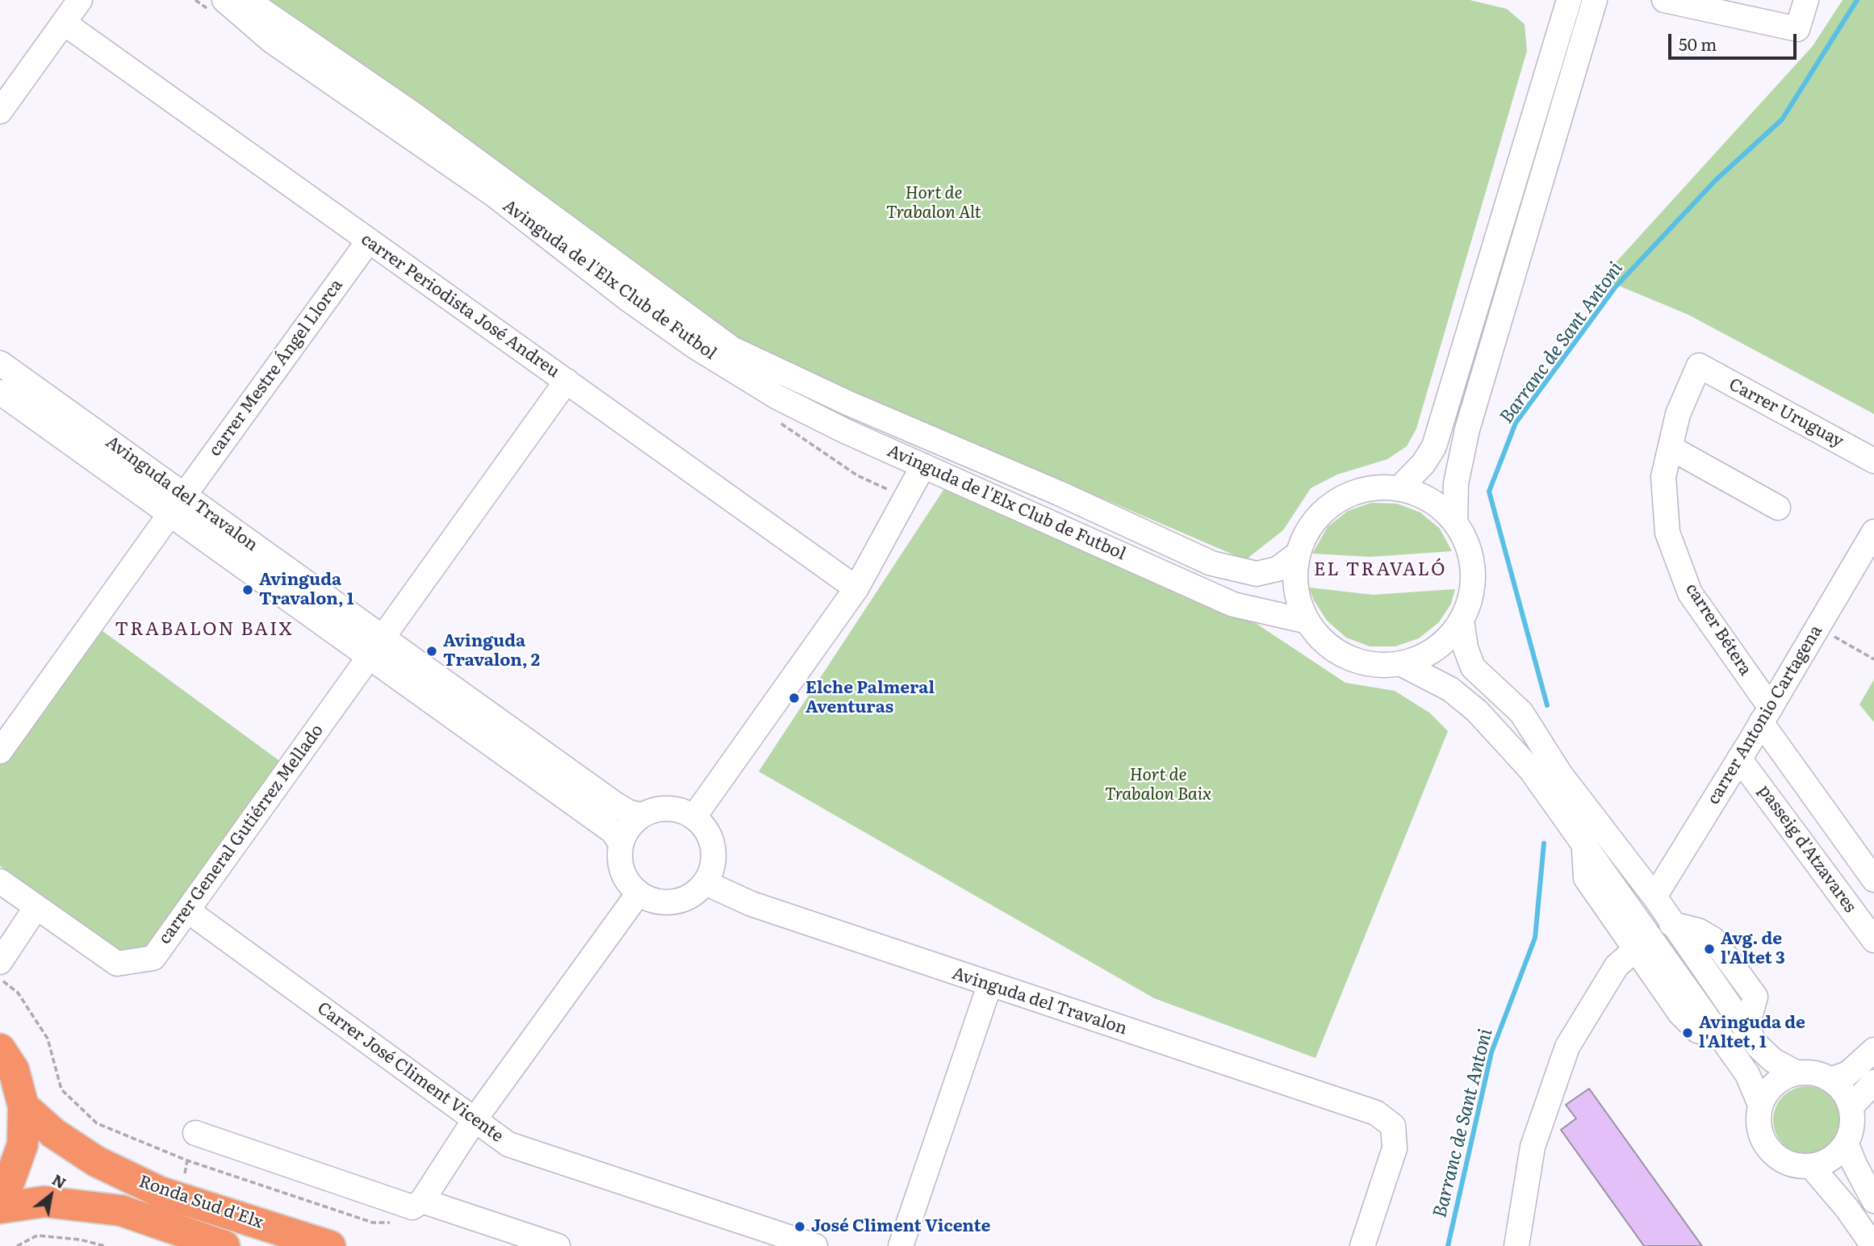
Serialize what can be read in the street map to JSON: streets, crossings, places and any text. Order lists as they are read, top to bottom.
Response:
{
  "streets": {
    "highway": ["Ronda Sud d'Elx"],
    "street": [
      "Avinguda de l'Elx Club de Futbol",
      "carrer Periodista José Andreu",
      "carrer Mestre Ángel Llorca",
      "Carrer Uruguay",
      "Avinguda del Travalon",
      "carrer Bétera",
      "carrer Antonio Cartagena",
      "carrer General Gutiérrez Mellado",
      "passeig d'Atzavares",
      "Carrer José Climent Vicente"
    ]
  },
  "crossings": [
    ["carrer Periodista José Andreu", "carrer Mestre Ángel Llorca"],
    ["carrer Periodista José Andreu", "carrer General Gutiérrez Mellado"],
    ["carrer Mestre Ángel Llorca", "Avinguda del Travalon"],
    ["Carrer Uruguay", "carrer Bétera"],
    ["Avinguda del Travalon", "carrer General Gutiérrez Mellado"],
    ["carrer Bétera", "carrer Antonio Cartagena"],
    ["carrer Antonio Cartagena", "passeig d'Atzavares"],
    ["carrer General Gutiérrez Mellado", "Carrer José Climent Vicente"]
  ],
  "districts": ["EL TRAVALÓ", "TRABALON BAIX"],
  "water": ["Barranc de Sant Antoni"],
  "parks": ["Hort de Trabalon Alt", "Hort de Trabalon Baix"],
  "places": [
    "Avinguda Travalon, 1",
    "Avinguda Travalon, 2",
    "Elche Palmeral Aventuras",
    "Avg. de l'Altet 3",
    "Avinguda de l'Altet, 1",
    "José Climent Vicente"
  ],
  "scale_bar": "50 m",
  "north": "top right"
}
